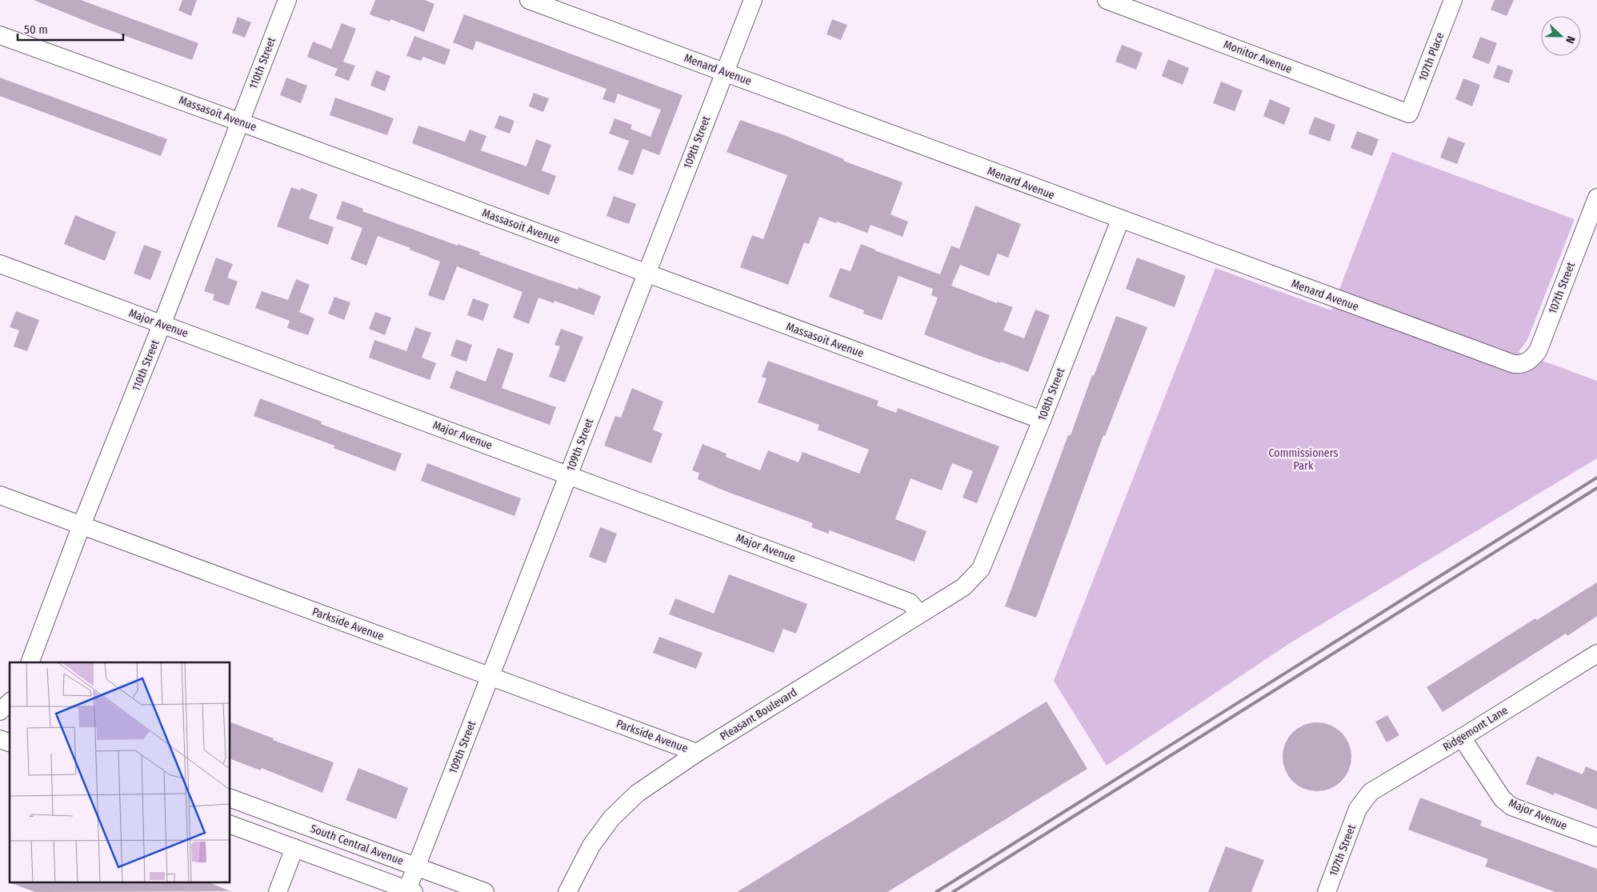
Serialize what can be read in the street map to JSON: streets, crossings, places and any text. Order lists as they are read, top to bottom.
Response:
{
  "streets": {
    "street": [
      "Monitor Avenue",
      "107th Place",
      "110th Street",
      "Menard Avenue",
      "Massasoit Avenue",
      "109th Street",
      "107th Street",
      "Major Avenue",
      "108th Street",
      "Parkside Avenue",
      "Pleasant Boulevard",
      "Ridgemont Lane",
      "South Central Avenue"
    ]
  },
  "crossings": [
    ["Monitor Avenue", "107th Place"],
    ["110th Street", "Massasoit Avenue"],
    ["110th Street", "Major Avenue"],
    ["110th Street", "Parkside Avenue"],
    ["Menard Avenue", "109th Street"],
    ["Menard Avenue", "107th Street"],
    ["Menard Avenue", "108th Street"],
    ["Massasoit Avenue", "109th Street"],
    ["Massasoit Avenue", "108th Street"],
    ["109th Street", "Major Avenue"],
    ["109th Street", "Parkside Avenue"],
    ["109th Street", "South Central Avenue"],
    ["107th Street", "Ridgemont Lane"],
    ["Major Avenue", "Pleasant Boulevard"],
    ["Major Avenue", "Ridgemont Lane"],
    ["108th Street", "Pleasant Boulevard"],
    ["Parkside Avenue", "Pleasant Boulevard"]
  ],
  "parks": ["Commissioners Park"],
  "scale_bar": "50 m",
  "north": "right"
}
